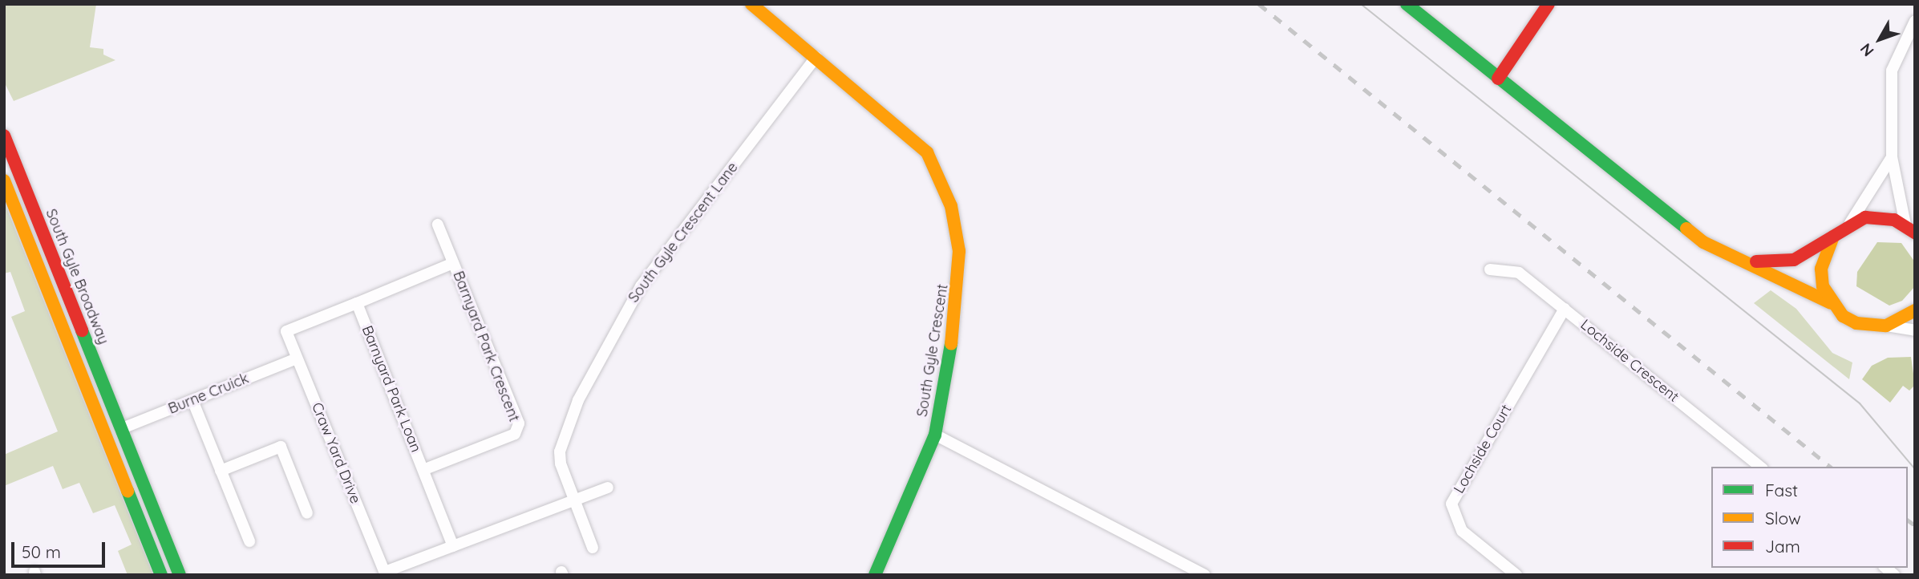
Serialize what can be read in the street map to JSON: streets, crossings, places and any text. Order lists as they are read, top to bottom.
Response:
{
  "streets": {
    "street": [
      "South Gyle Crescent Lane",
      "South Gyle Broadway",
      "Barnyard Park Crescent",
      "South Gyle Crescent",
      "Lochside Crescent",
      "Barnyard Park Loan",
      "Burne Cruick",
      "Lochside Court",
      "Craw Yard Drive"
    ]
  },
  "crossings": [
    ["South Gyle Crescent Lane", "South Gyle Crescent"],
    ["South Gyle Broadway", "Burne Cruick"],
    ["Barnyard Park Crescent", "Barnyard Park Loan"],
    ["Barnyard Park Crescent", "Craw Yard Drive"],
    ["Lochside Crescent", "Lochside Court"],
    ["Barnyard Park Loan", "Craw Yard Drive"],
    ["Burne Cruick", "Craw Yard Drive"]
  ],
  "legend": ["Fast", "Slow", "Jam"],
  "scale_bar": "50 m",
  "north": "bottom left"
}
